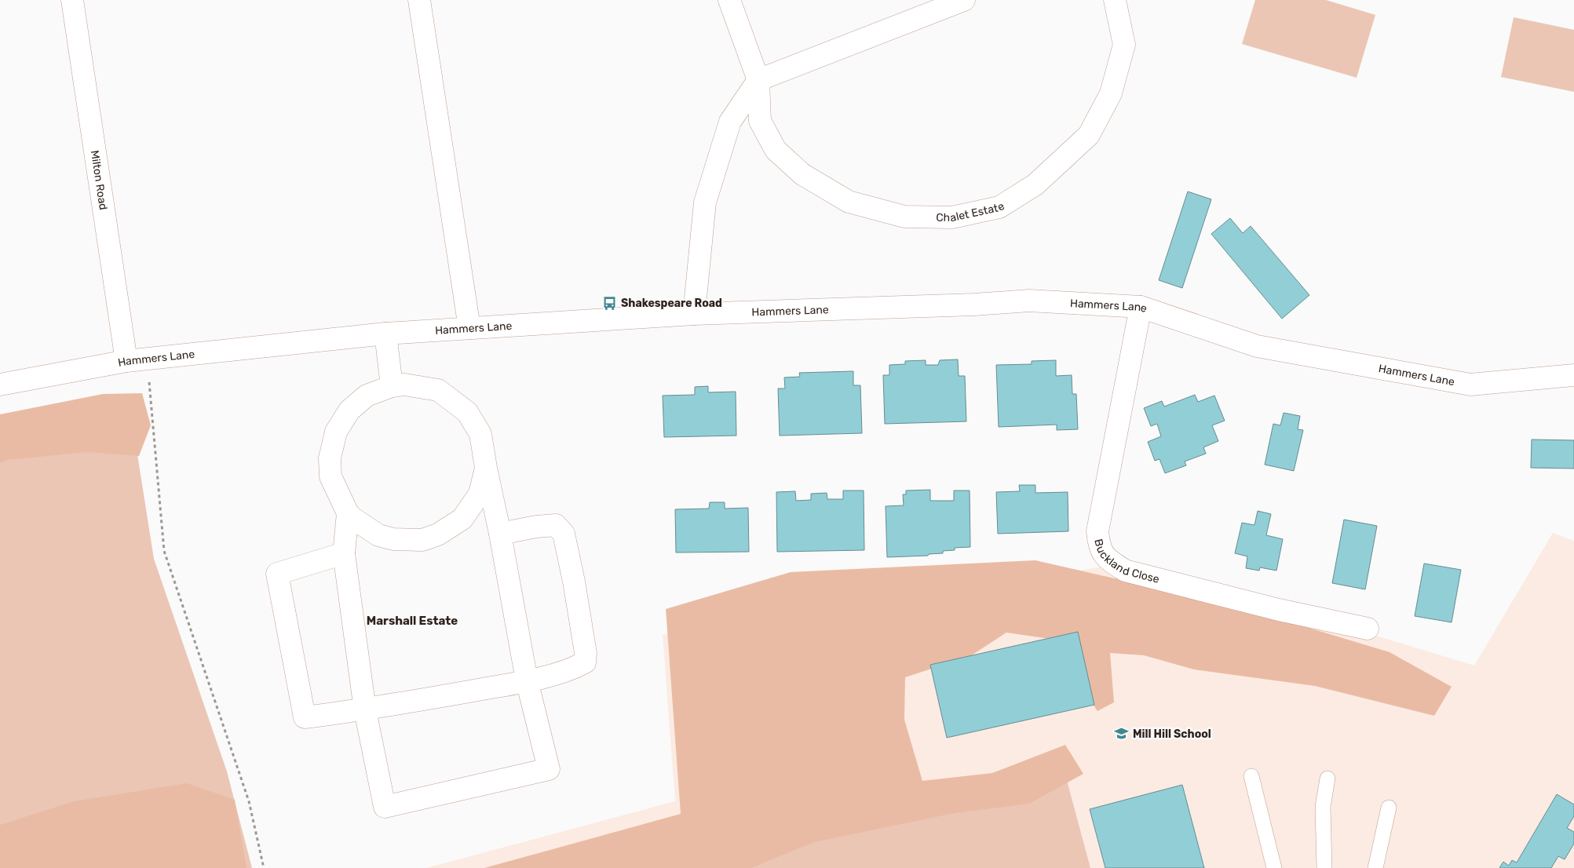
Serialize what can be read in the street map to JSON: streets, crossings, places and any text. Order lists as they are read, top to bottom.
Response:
{
  "streets": {
    "street": [
      "Milton Road",
      "Chalet Estate",
      "Hammers Lane",
      "Buckland Close"
    ]
  },
  "crossings": [
    ["Milton Road", "Hammers Lane"],
    ["Hammers Lane", "Buckland Close"]
  ],
  "districts": ["Marshall Estate"],
  "places": {
    "bus stop": ["Shakespeare Road"],
    "school or university": ["Mill Hill School"]
  }
}
